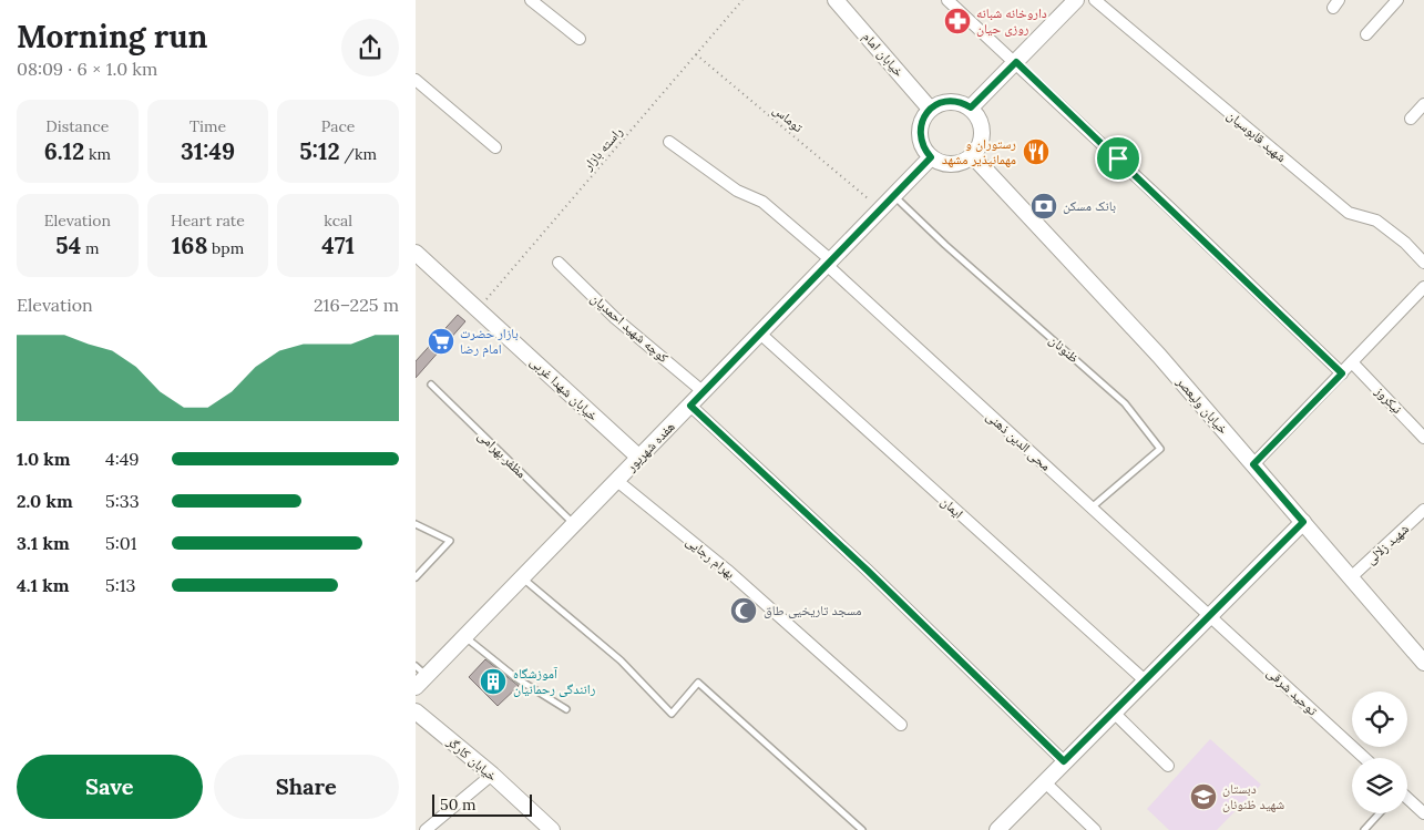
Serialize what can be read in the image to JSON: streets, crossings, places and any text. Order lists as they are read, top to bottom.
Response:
{
  "streets": {
    "main road": [
      "خیابان امام",
      "خیابان شهدا غربی",
      "خیابان ولیعصر",
      "هفده شهریور",
      "خیابان کارگر"
    ],
    "street": [
      "شهید قابوسیان",
      "کوچه شهید احمدیان",
      "نیکروز",
      "محی الدین ذهنی",
      "ایمان",
      "شهید زلالی",
      "بهرام رجایی",
      "توحید شرقی"
    ],
    "lane": ["ظنونان", "مظفر بهرامی"],
    "path": ["توماس", "راسته بازار"]
  },
  "crossings": [
    ["خیابان امام", "خیابان ولیعصر"],
    ["خیابان امام", "هفده شهریور"],
    ["توماس", "راسته بازار"],
    ["راسته بازار", "خیابان شهدا غربی"],
    ["کوچه شهید احمدیان", "هفده شهریور"],
    ["ظنونان", "محی الدین ذهنی"],
    ["ظنونان", "هفده شهریور"],
    ["خیابان شهدا غربی", "هفده شهریور"],
    ["خیابان ولیعصر", "هفده شهریور"],
    ["خیابان ولیعصر", "شهید زلالی"],
    ["محی الدین ذهنی", "هفده شهریور"],
    ["محی الدین ذهنی", "توحید شرقی"],
    ["هفده شهریور", "مظفر بهرامی"],
    ["هفده شهریور", "ایمان"],
    ["هفده شهریور", "بهرام رجایی"]
  ],
  "places": {
    "pharmacy": ["داروخانه شبانه روزی حیان"],
    "restaurant": ["رستوران و مهمانپذیر مشهد"],
    "bank": ["بانک مسکن"],
    "supermarket": ["بازار حضرت امام رضا"],
    "mosque": ["مسجد تاریخیی طاق"],
    "building": ["آموزشگاه رانندگی رحمانیان"],
    "school or university": ["دبستان شهید ظنونان"]
  },
  "scale_bar": "50 m",
  "page": {
    "heading": ["Morning run", "08:09 · 6 × 1.0 km"],
    "stats": [
      ["Distance", "6.12 km"],
      ["Time", "31:49"],
      ["Pace", "5:12 /km"],
      ["Elevation", "54 m"],
      ["Heart rate", "168 bpm"],
      ["kcal", "471"]
    ],
    "chart": ["Elevation", "216–225 m"],
    "list": [
      {
        "name": "1.0 km",
        "note": "4:49"
      },
      {
        "name": "2.0 km",
        "note": "5:33"
      },
      {
        "name": "3.1 km",
        "note": "5:01"
      },
      {
        "name": "4.1 km",
        "note": "5:13"
      }
    ],
    "buttons": ["Save", "Share"],
    "scale": "50 m"
  }
}
